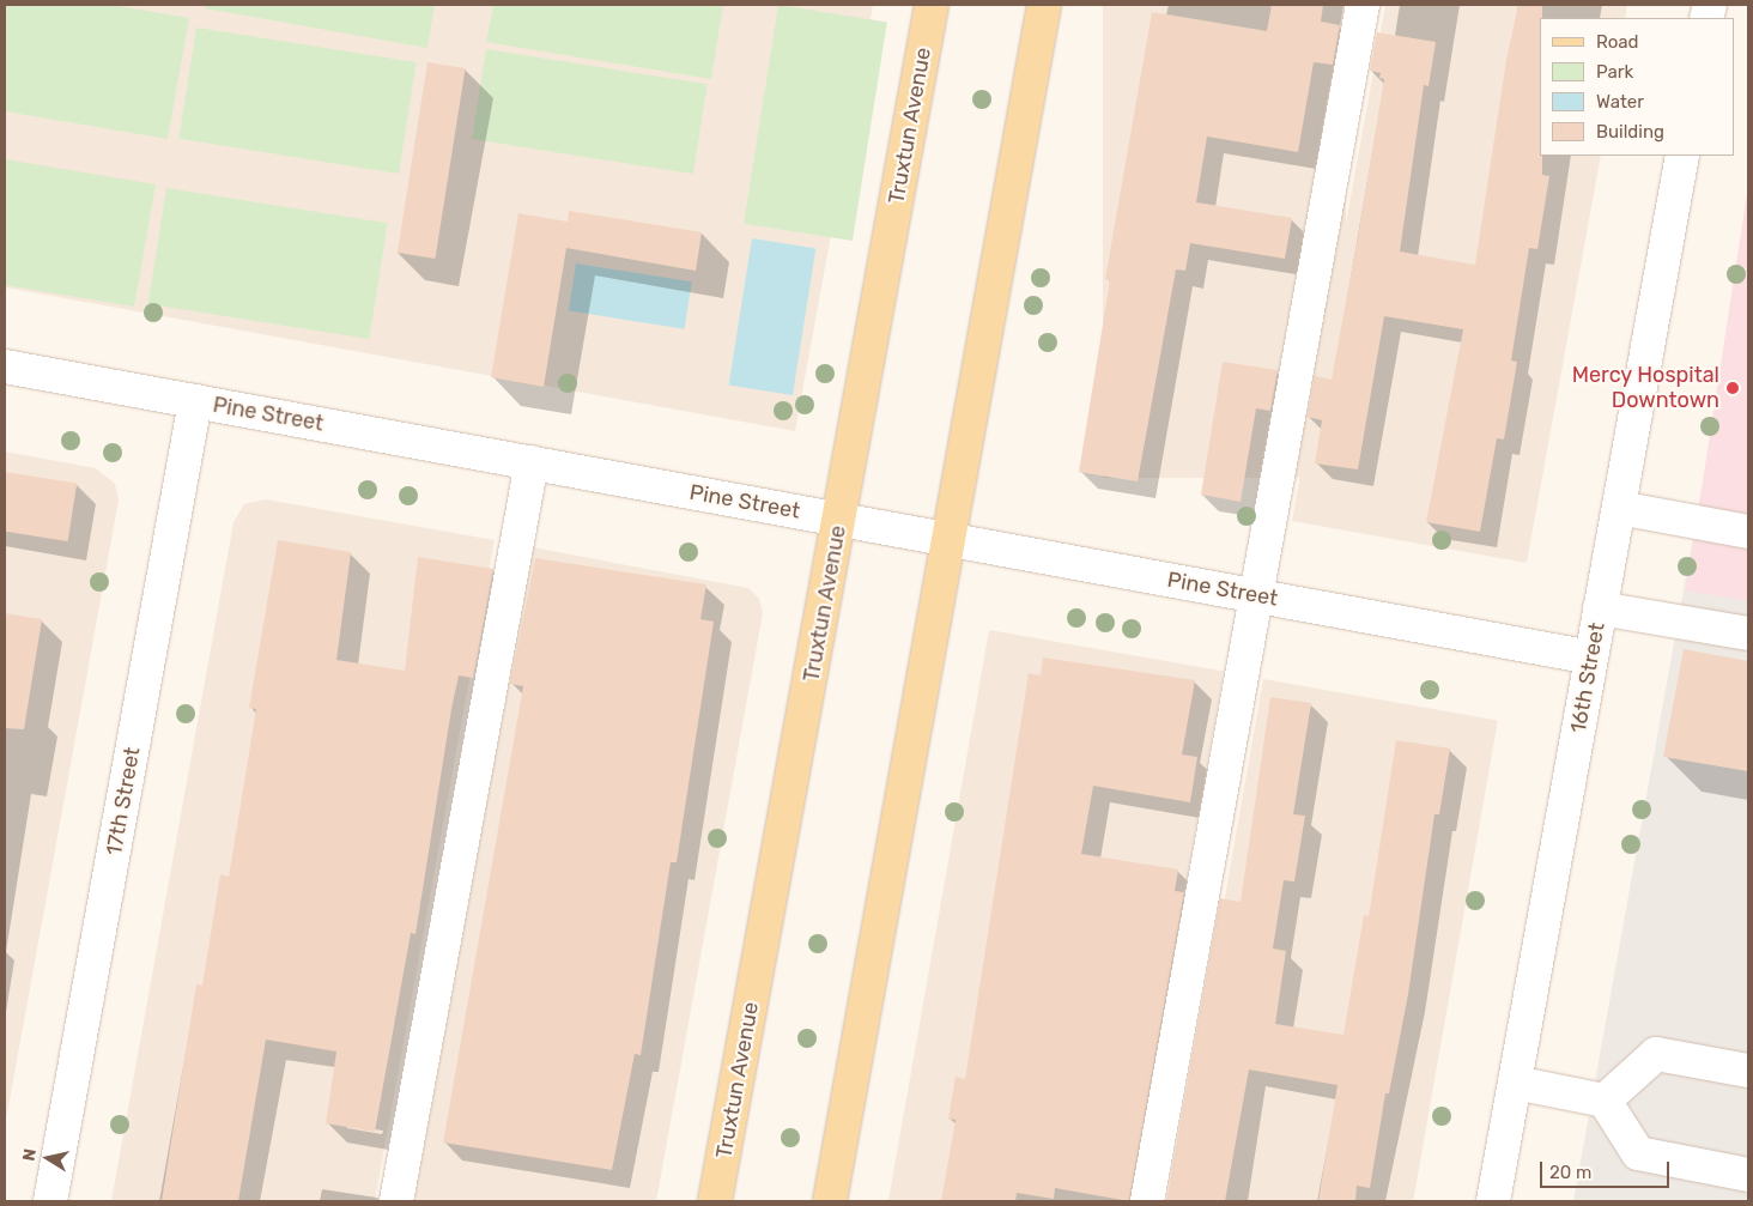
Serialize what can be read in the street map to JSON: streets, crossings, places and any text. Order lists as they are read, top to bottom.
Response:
{
  "streets": {
    "main road": ["Truxtun Avenue"],
    "street": ["Pine Street", "16th Street", "17th Street"]
  },
  "crossings": [
    ["Truxtun Avenue", "Pine Street"],
    ["Pine Street", "16th Street"],
    ["Pine Street", "17th Street"]
  ],
  "places": ["Mercy Hospital Downtown"],
  "legend": [
    "Road",
    "Park",
    "Water",
    "Building"
  ],
  "scale_bar": "20 m",
  "north": "left"
}
